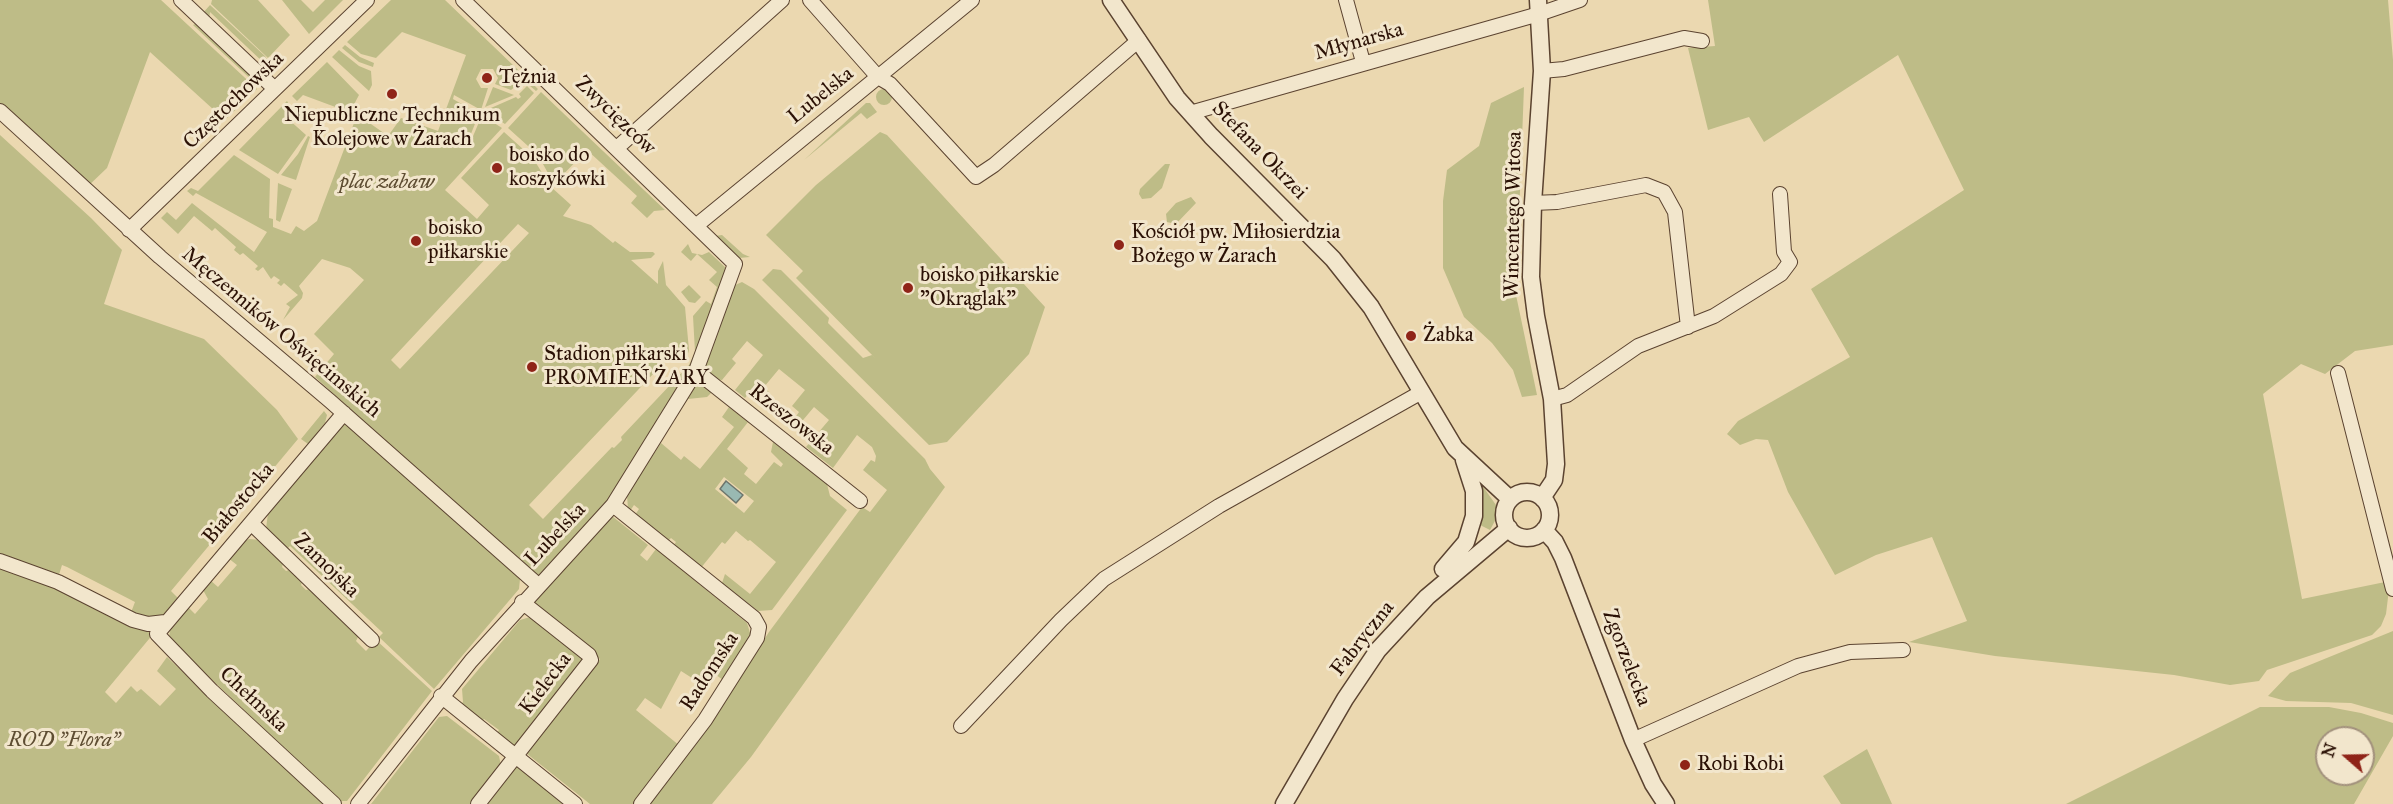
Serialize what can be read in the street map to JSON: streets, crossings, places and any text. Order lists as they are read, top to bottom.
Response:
{
  "streets": {
    "street": [
      "Młynarska",
      "Lubelska",
      "Częstochowska",
      "Zwycięzców",
      "Stefana Okrzei",
      "Wincentego Witosa",
      "Męczenników Oświęcimskich",
      "Rzeszowska",
      "Białostocka",
      "Zamojska",
      "Fabryczna",
      "Zgorzelecka",
      "Radomska",
      "Kielecka",
      "Chełmska"
    ]
  },
  "crossings": [
    ["Młynarska", "Stefana Okrzei"],
    ["Młynarska", "Wincentego Witosa"],
    ["Lubelska", "Zwycięzców"],
    ["Lubelska", "Męczenników Oświęcimskich"],
    ["Lubelska", "Rzeszowska"],
    ["Lubelska", "Radomska"],
    ["Lubelska", "Kielecka"],
    ["Częstochowska", "Męczenników Oświęcimskich"],
    ["Stefana Okrzei", "Wincentego Witosa"],
    ["Stefana Okrzei", "Fabryczna"],
    ["Stefana Okrzei", "Zgorzelecka"],
    ["Wincentego Witosa", "Fabryczna"],
    ["Wincentego Witosa", "Zgorzelecka"],
    ["Męczenników Oświęcimskich", "Białostocka"],
    ["Białostocka", "Zamojska"],
    ["Białostocka", "Chełmska"],
    ["Fabryczna", "Zgorzelecka"]
  ],
  "parks": ["plac zabaw", "ROD \"Flora\""],
  "places": [
    "Tężnia",
    "Niepubliczne Technikum Kolejowe w Żarach",
    "boisko do koszykówki",
    "boisko piłkarskie",
    "Kościół pw. Miłosierdzia Bożego w Żarach",
    "boisko piłkarskie \"Okrąglak\"",
    "Żabka",
    "Stadion piłkarski PROMIEŃ ŻARY",
    "Robi Robi"
  ],
  "north": "left"
}
